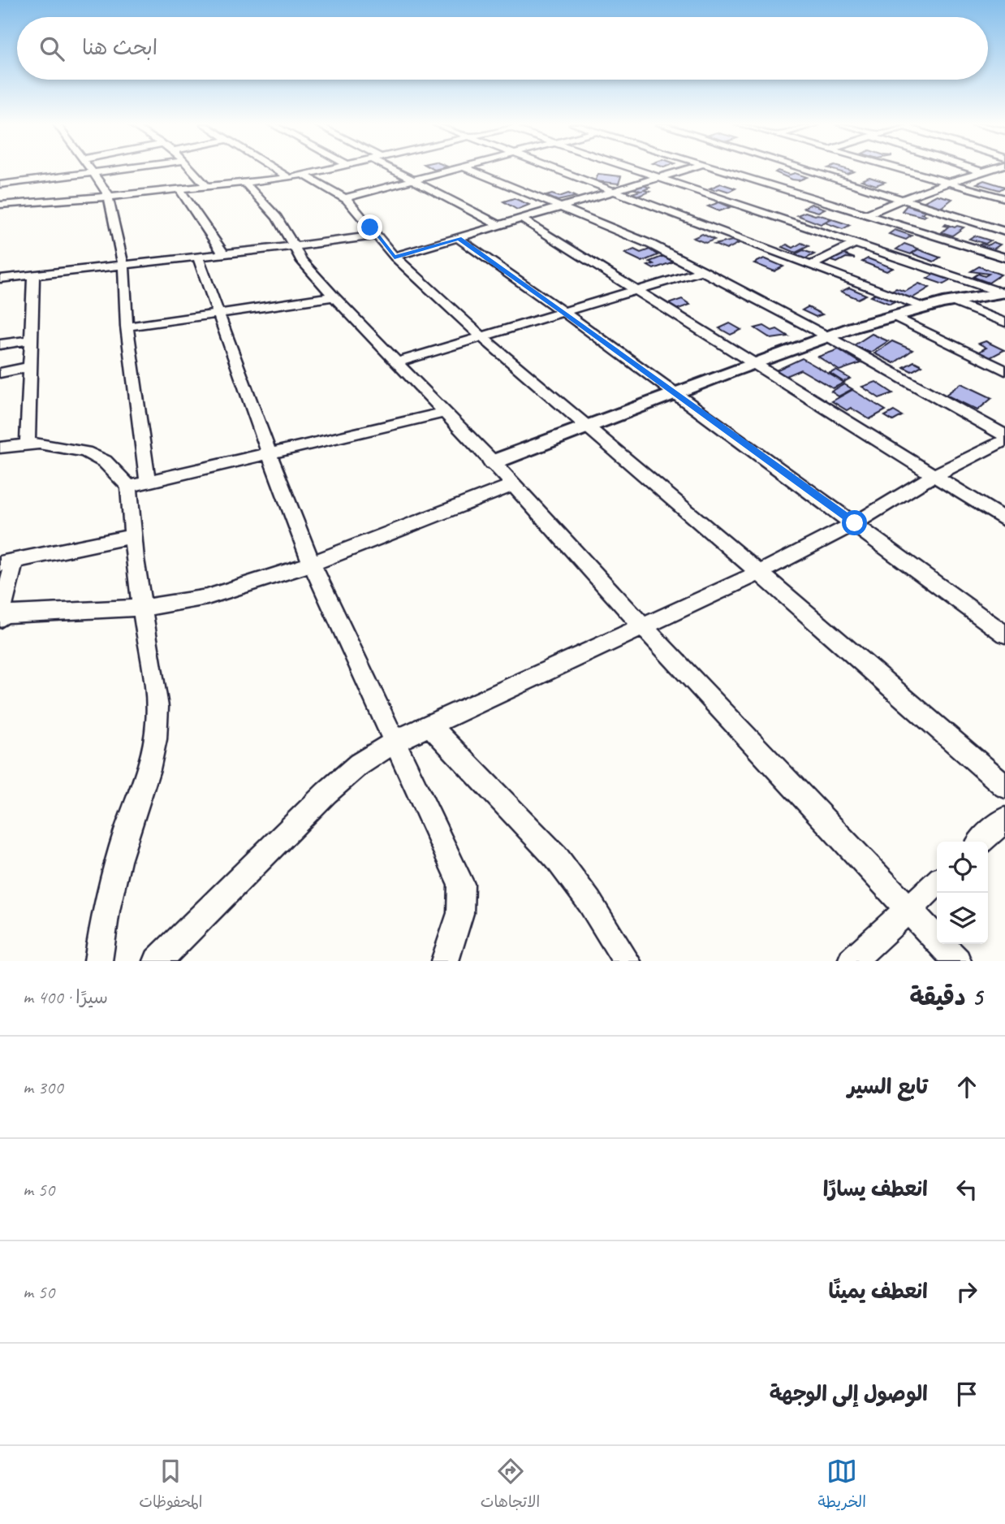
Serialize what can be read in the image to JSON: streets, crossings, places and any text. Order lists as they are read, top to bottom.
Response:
{
  "page": {
    "search": "ابحث هنا",
    "heading": ["5 دقيقة", "سيرًا · 400 m"],
    "list": [
      ["تابع السير", "300 m"],
      ["انعطف يسارًا", "50 m"],
      ["انعطف يمينًا", "50 m"],
      "الوصول إلى الوجهة"
    ],
    "nav": ["الخريطة", "الاتجاهات", "المحفوظات"]
  }
}
